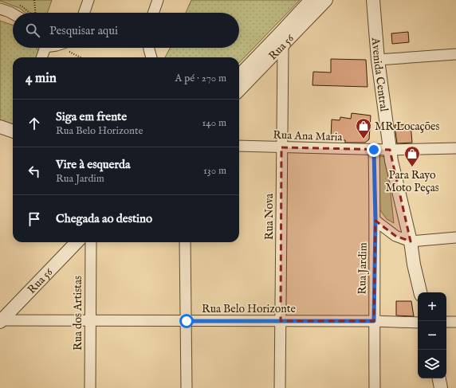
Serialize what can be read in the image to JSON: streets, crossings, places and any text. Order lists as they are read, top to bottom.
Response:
{
  "streets": {
    "street": [
      "Rua 56",
      "Avenida Central",
      "Rua Ana Maria",
      "Rua Nova",
      "Rua Jardim",
      "Rua Belo Horizonte",
      "Rua dos Artistas"
    ]
  },
  "crossings": [
    ["Rua 56", "Rua Nova"],
    ["Rua 56", "Rua Belo Horizonte"],
    ["Avenida Central", "Rua Ana Maria"],
    ["Rua Ana Maria", "Rua Nova"],
    ["Rua Ana Maria", "Rua Jardim"],
    ["Rua Nova", "Rua Belo Horizonte"],
    ["Rua Jardim", "Rua Belo Horizonte"],
    ["Rua Belo Horizonte", "Rua dos Artistas"]
  ],
  "places": {
    "shop": ["MR Locações", "Para Rayo Moto Peças"]
  },
  "page": {
    "search": "Pesquisar aqui",
    "heading": ["4 min", "A pé · 270 m"],
    "list": [
      ["Siga em frente", "Rua Belo Horizonte", "140 m"],
      ["Vire à esquerda", "Rua Jardim", "130 m"],
      "Chegada ao destino"
    ],
    "map_buttons": ["+", "−"]
  }
}
